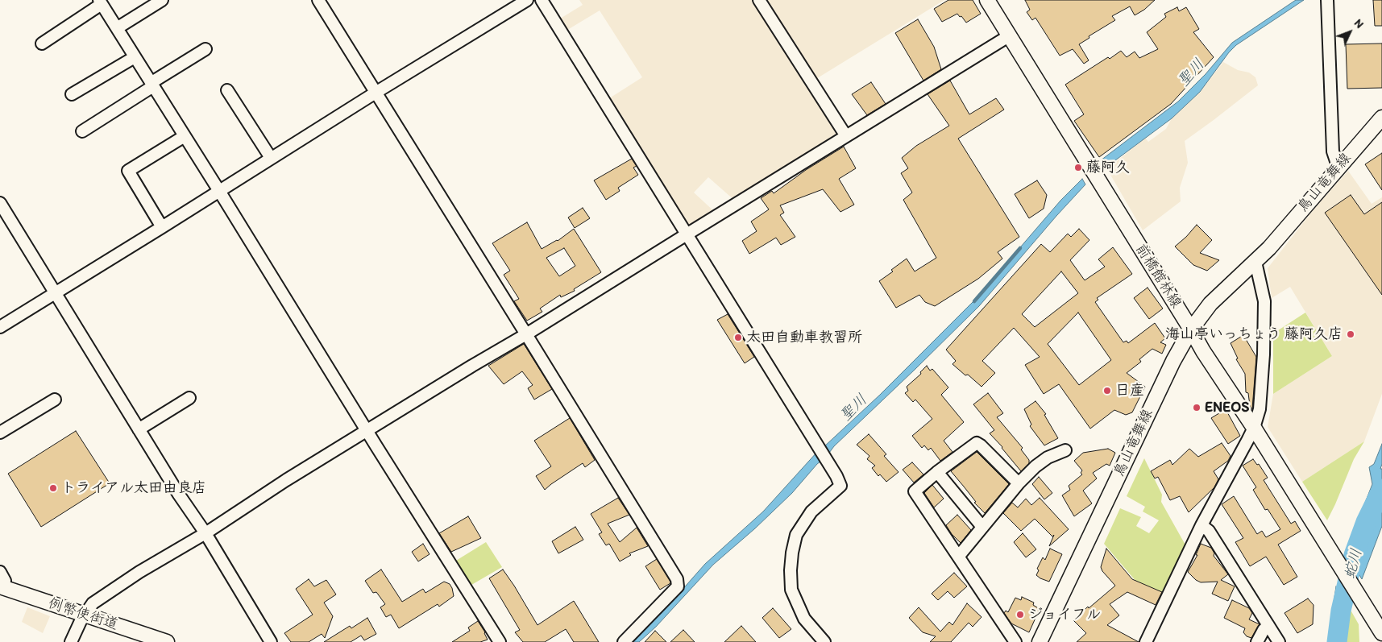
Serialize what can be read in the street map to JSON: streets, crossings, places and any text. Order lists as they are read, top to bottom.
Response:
{
  "streets": {
    "main road": ["鳥山竜舞線", "前橋館林線", "例幣使街道"]
  },
  "crossings": [
    ["鳥山竜舞線", "前橋館林線"]
  ],
  "water": ["聖川", "蛇川"],
  "places": [
    "藤阿久",
    "海山亭いっちょう 藤阿久店",
    "太田自動車教習所",
    "日産",
    "ENEOS",
    "トライアル太田由良店",
    "ジョイフル"
  ],
  "north": "top right"
}
